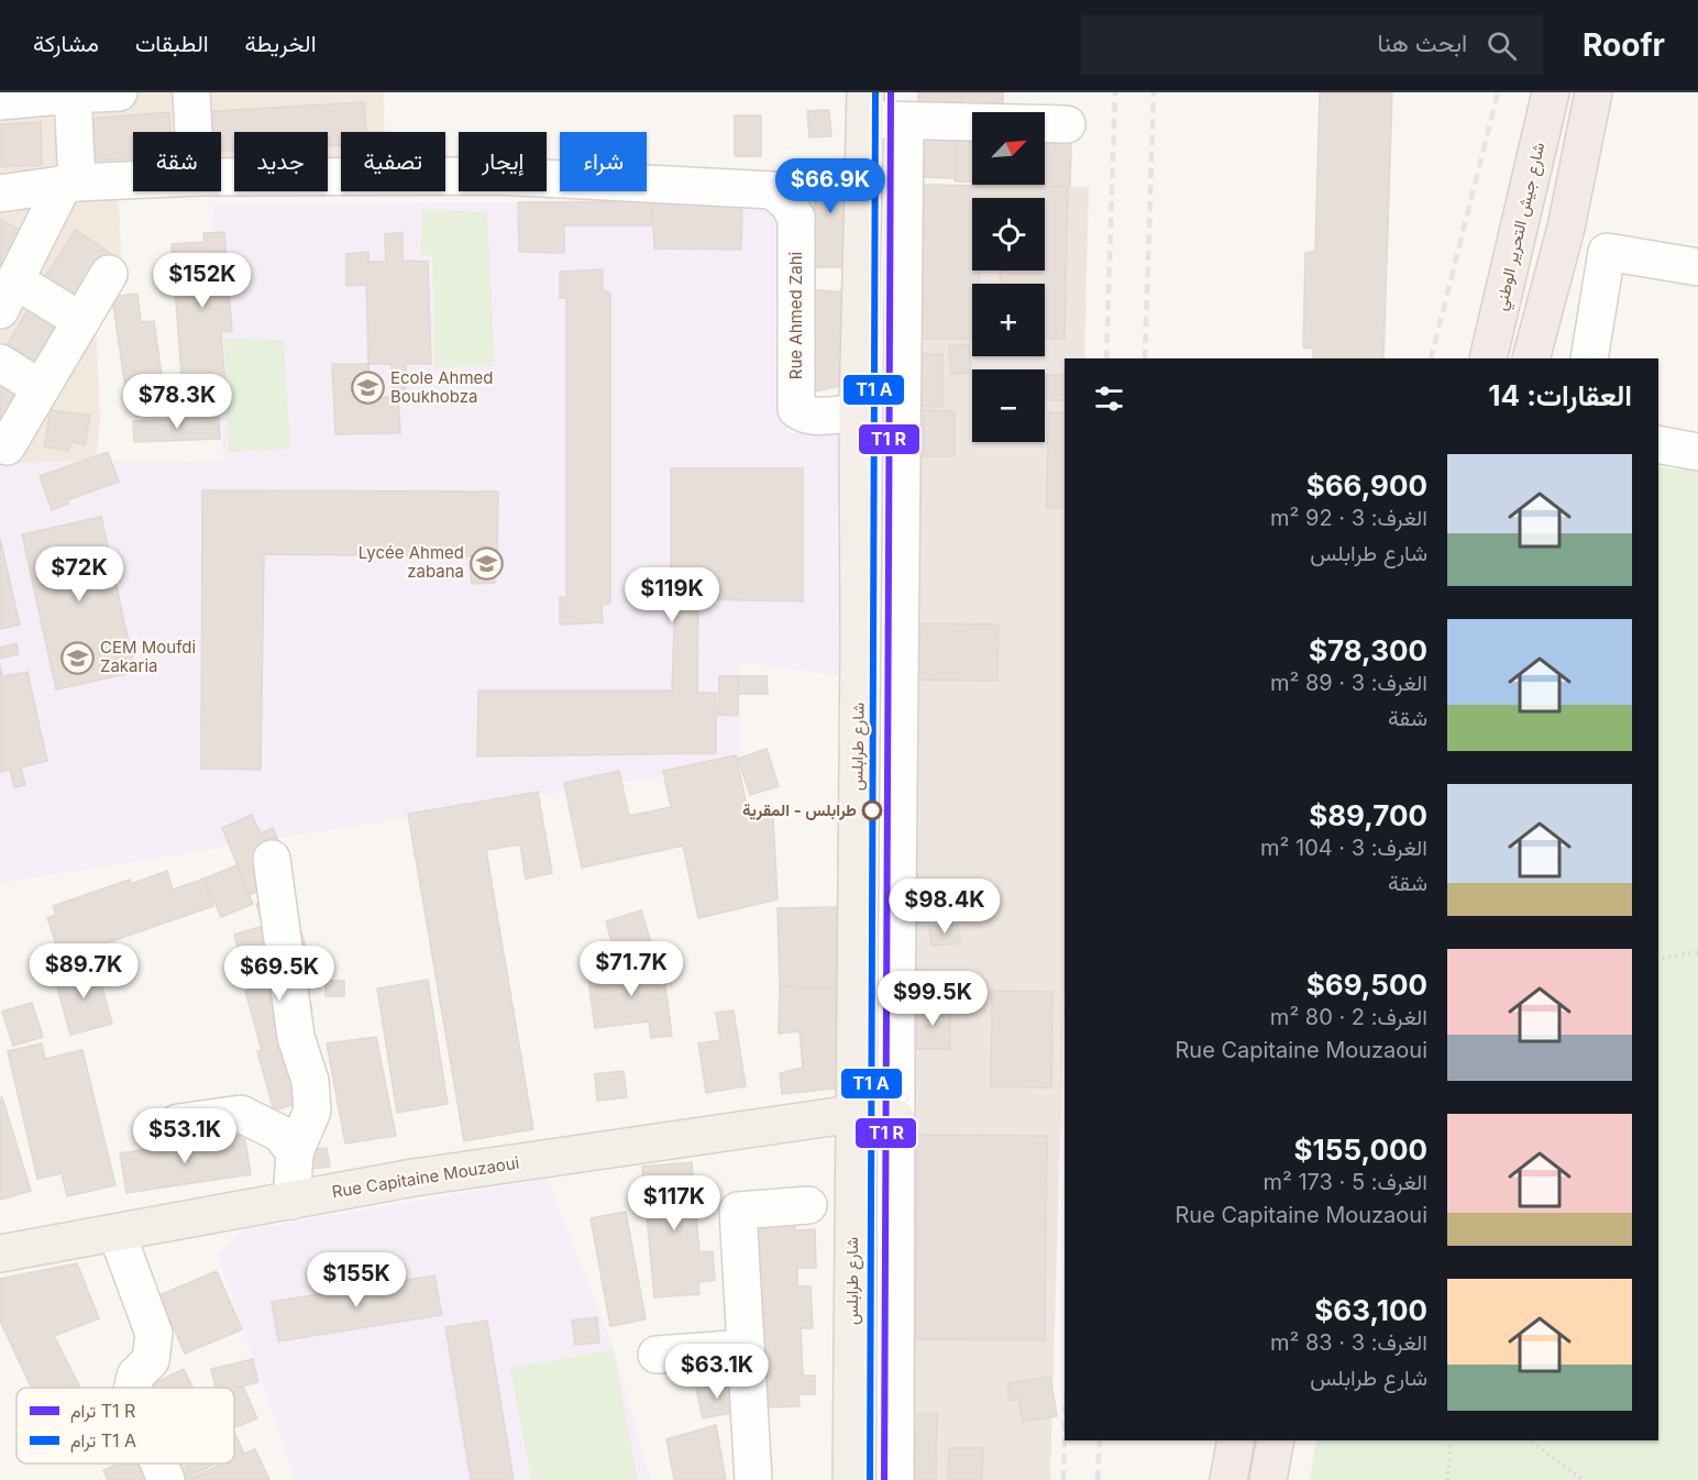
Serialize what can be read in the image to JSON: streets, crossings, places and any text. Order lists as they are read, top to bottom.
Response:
{
  "streets": {
    "highway": ["شارع جيش التحرير الوطني"],
    "main road": ["شارع طرابلس", "Rue Capitaine Mouzaoui"],
    "street": ["Rue Ahmed Zahi"]
  },
  "crossings": [
    ["Rue Ahmed Zahi", "شارع طرابلس"],
    ["شارع طرابلس", "Rue Capitaine Mouzaoui"]
  ],
  "places": {
    "school or university": ["Ecole Ahmed Boukhobza", "Lycée Ahmed zabana", "CEM Moufdi Zakaria"],
    "other": ["طرابلس - المقرية"]
  },
  "legend": ["ترام T1 R", "ترام T1 A"],
  "north": "top right",
  "page": {
    "header": "Roofr",
    "search": "ابحث هنا",
    "nav": ["الخريطة", "الطبقات", "مشاركة"],
    "map_buttons": ["+", "−"],
    "chip": [
      "شراء",
      "إيجار",
      "تصفية",
      "جديد",
      "شقة"
    ],
    "price": [
      "$66.9K",
      "$152K",
      "$78.3K",
      "$72K",
      "$119K",
      "$98.4K",
      "$71.7K",
      "$89.7K",
      "$69.5K",
      "$99.5K",
      "$53.1K",
      "$117K",
      "$155K",
      "$63.1K"
    ],
    "heading": "العقارات: 14",
    "list": [
      {
        "name": "$66,900",
        "note": "الغرف: 3 · 92 m² · شارع طرابلس"
      },
      {
        "name": "$78,300",
        "note": "الغرف: 3 · 89 m² · شقة"
      },
      {
        "name": "$89,700",
        "note": "الغرف: 3 · 104 m² · شقة"
      },
      {
        "name": "$69,500",
        "note": "الغرف: 2 · 80 m² · Rue Capitaine Mouzaoui"
      },
      {
        "name": "$155,000",
        "note": "الغرف: 5 · 173 m² · Rue Capitaine Mouzaoui"
      },
      {
        "name": "$63,100",
        "note": "الغرف: 3 · 83 m² · شارع طرابلس"
      }
    ]
  }
}
